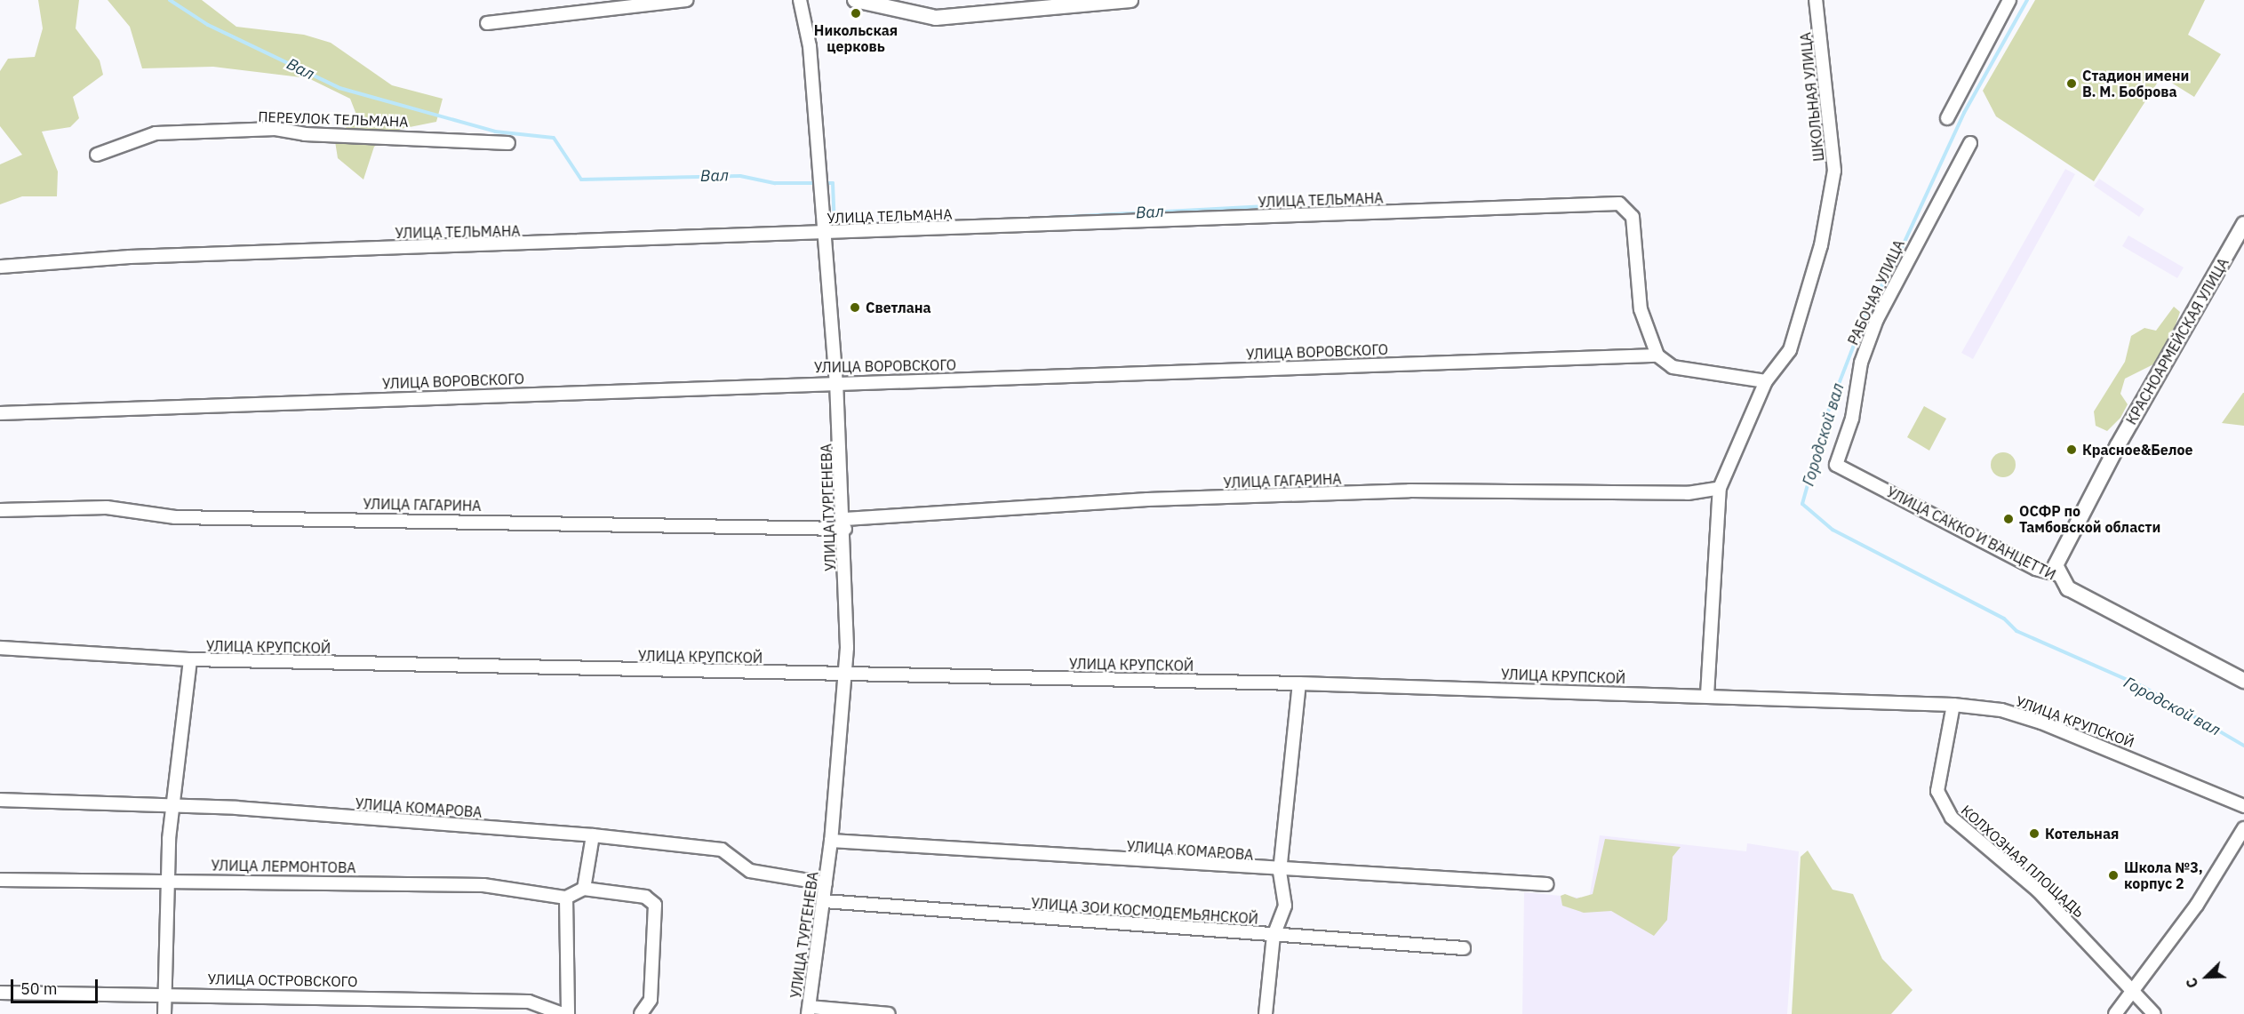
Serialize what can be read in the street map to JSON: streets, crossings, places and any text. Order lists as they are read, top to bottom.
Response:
{
  "streets": {
    "street": [
      "ШКОЛЬНАЯ УЛИЦА",
      "ПЕРЕУЛОК ТЕЛЬМАНА",
      "УЛИЦА ТЕЛЬМАНА",
      "РАБОЧАЯ УЛИЦА",
      "КРАСНОАРМЕЙСКАЯ УЛИЦА",
      "УЛИЦА ВОРОВСКОГО",
      "УЛИЦА ГАГАРИНА",
      "УЛИЦА ТУРГЕНЕВА",
      "УЛИЦА САККО И ВАНЦЕТТИ",
      "УЛИЦА КРУПСКОЙ",
      "УЛИЦА КОМАРОВА",
      "КОЛХОЗНАЯ ПЛОЩАДЬ",
      "УЛИЦА ЛЕРМОНТОВА",
      "УЛИЦА ЗОИ КОСМОДЕМЬЯНСКОЙ",
      "УЛИЦА ОСТРОВСКОГО"
    ]
  },
  "crossings": [
    ["ШКОЛЬНАЯ УЛИЦА", "УЛИЦА ГАГАРИНА"],
    ["ШКОЛЬНАЯ УЛИЦА", "УЛИЦА КРУПСКОЙ"],
    ["УЛИЦА ТЕЛЬМАНА", "УЛИЦА ВОРОВСКОГО"],
    ["УЛИЦА ТЕЛЬМАНА", "УЛИЦА ТУРГЕНЕВА"],
    ["РАБОЧАЯ УЛИЦА", "УЛИЦА САККО И ВАНЦЕТТИ"],
    ["КРАСНОАРМЕЙСКАЯ УЛИЦА", "УЛИЦА САККО И ВАНЦЕТТИ"],
    ["УЛИЦА ВОРОВСКОГО", "УЛИЦА ТУРГЕНЕВА"],
    ["УЛИЦА ГАГАРИНА", "УЛИЦА ТУРГЕНЕВА"],
    ["УЛИЦА ТУРГЕНЕВА", "УЛИЦА КРУПСКОЙ"],
    ["УЛИЦА ТУРГЕНЕВА", "УЛИЦА КОМАРОВА"],
    ["УЛИЦА ТУРГЕНЕВА", "УЛИЦА ЗОИ КОСМОДЕМЬЯНСКОЙ"],
    ["УЛИЦА КРУПСКОЙ", "КОЛХОЗНАЯ ПЛОЩАДЬ"]
  ],
  "water": ["Вал", "Городской вал"],
  "places": [
    "Никольская церковь",
    "Стадион имени В. М. Боброва",
    "Светлана",
    "Красное&Белое",
    "ОСФР по Тамбовской области",
    "Котельная",
    "Школа №3, корпус 2"
  ],
  "scale_bar": "50 m",
  "north": "bottom left"
}
